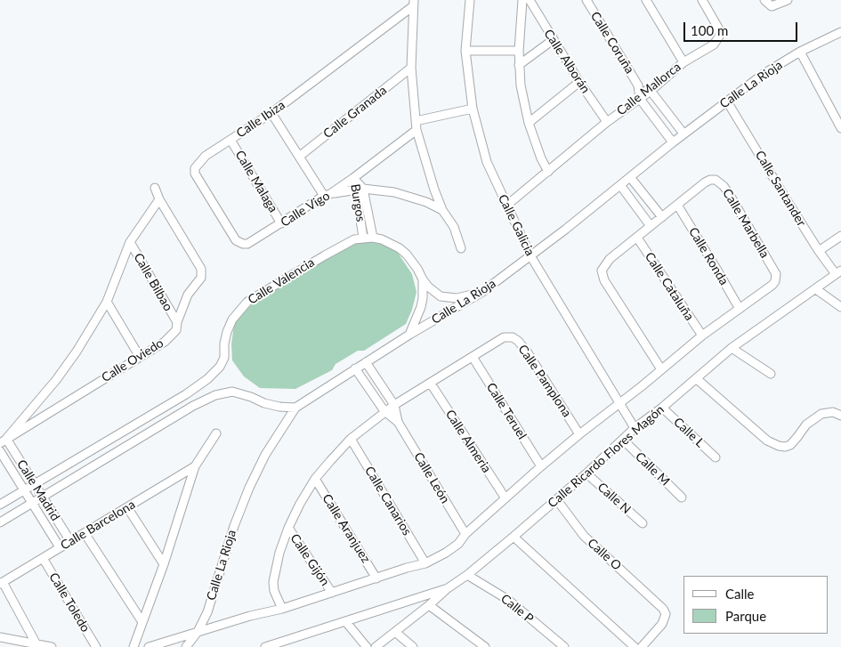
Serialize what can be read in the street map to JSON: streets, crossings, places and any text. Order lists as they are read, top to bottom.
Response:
{
  "streets": {
    "street": [
      "Calle Coruña",
      "Calle Alborán",
      "Calle La Rioja",
      "Calle Mallorca",
      "Calle Granada",
      "Calle Ibiza",
      "Calle Malaga",
      "Calle Santander",
      "Burgos",
      "Calle Vigo",
      "Calle Marbella",
      "Calle Galicia",
      "Calle Ronda",
      "Calle Valencia",
      "Calle Bilbao",
      "Calle Cataluña",
      "Calle Oviedo",
      "Calle Pamplona",
      "Calle Teruel",
      "Calle L",
      "Calle Almeria",
      "Calle Ricardo Flores Magón",
      "Calle M",
      "Calle León",
      "Calle Madrid",
      "Calle N",
      "Calle Canarios",
      "Calle Barcelona",
      "Calle Aranjuez",
      "Calle O",
      "Calle Gijón",
      "Calle Toledo",
      "Calle P"
    ]
  },
  "crossings": [
    ["Calle Coruña", "Calle La Rioja"],
    ["Calle Coruña", "Calle Mallorca"],
    ["Calle Alborán", "Calle Mallorca"],
    ["Calle La Rioja", "Calle Santander"],
    ["Calle La Rioja", "Calle Galicia"],
    ["Calle La Rioja", "Calle Valencia"],
    ["Calle La Rioja", "Calle León"],
    ["Calle Mallorca", "Calle Galicia"],
    ["Calle Granada", "Calle Ibiza"],
    ["Calle Ibiza", "Calle Malaga"],
    ["Calle Ibiza", "Burgos"],
    ["Calle Ibiza", "Calle Vigo"],
    ["Calle Malaga", "Calle Vigo"],
    ["Calle Santander", "Calle Ricardo Flores Magón"],
    ["Burgos", "Calle Vigo"],
    ["Burgos", "Calle Valencia"],
    ["Calle Vigo", "Calle Galicia"],
    ["Calle Marbella", "Calle Galicia"],
    ["Calle Marbella", "Calle Ronda"],
    ["Calle Marbella", "Calle Cataluña"],
    ["Calle Marbella", "Calle Pamplona"],
    ["Calle Galicia", "Calle Ricardo Flores Magón"],
    ["Calle Valencia", "Calle Madrid"],
    ["Calle Bilbao", "Calle Oviedo"],
    ["Calle Oviedo", "Calle Madrid"],
    ["Calle Pamplona", "Calle Teruel"],
    ["Calle Pamplona", "Calle Almeria"],
    ["Calle Pamplona", "Calle León"],
    ["Calle Pamplona", "Calle Canarios"],
    ["Calle Pamplona", "Calle Aranjuez"],
    ["Calle Pamplona", "Calle Gijón"],
    ["Calle L", "Calle Ricardo Flores Magón"],
    ["Calle Ricardo Flores Magón", "Calle M"],
    ["Calle Ricardo Flores Magón", "Calle N"],
    ["Calle Ricardo Flores Magón", "Calle O"],
    ["Calle Ricardo Flores Magón", "Calle P"],
    ["Calle Madrid", "Calle Barcelona"],
    ["Calle Barcelona", "Calle Toledo"]
  ],
  "legend": ["Calle", "Parque"],
  "scale_bar": "100 m"
}
